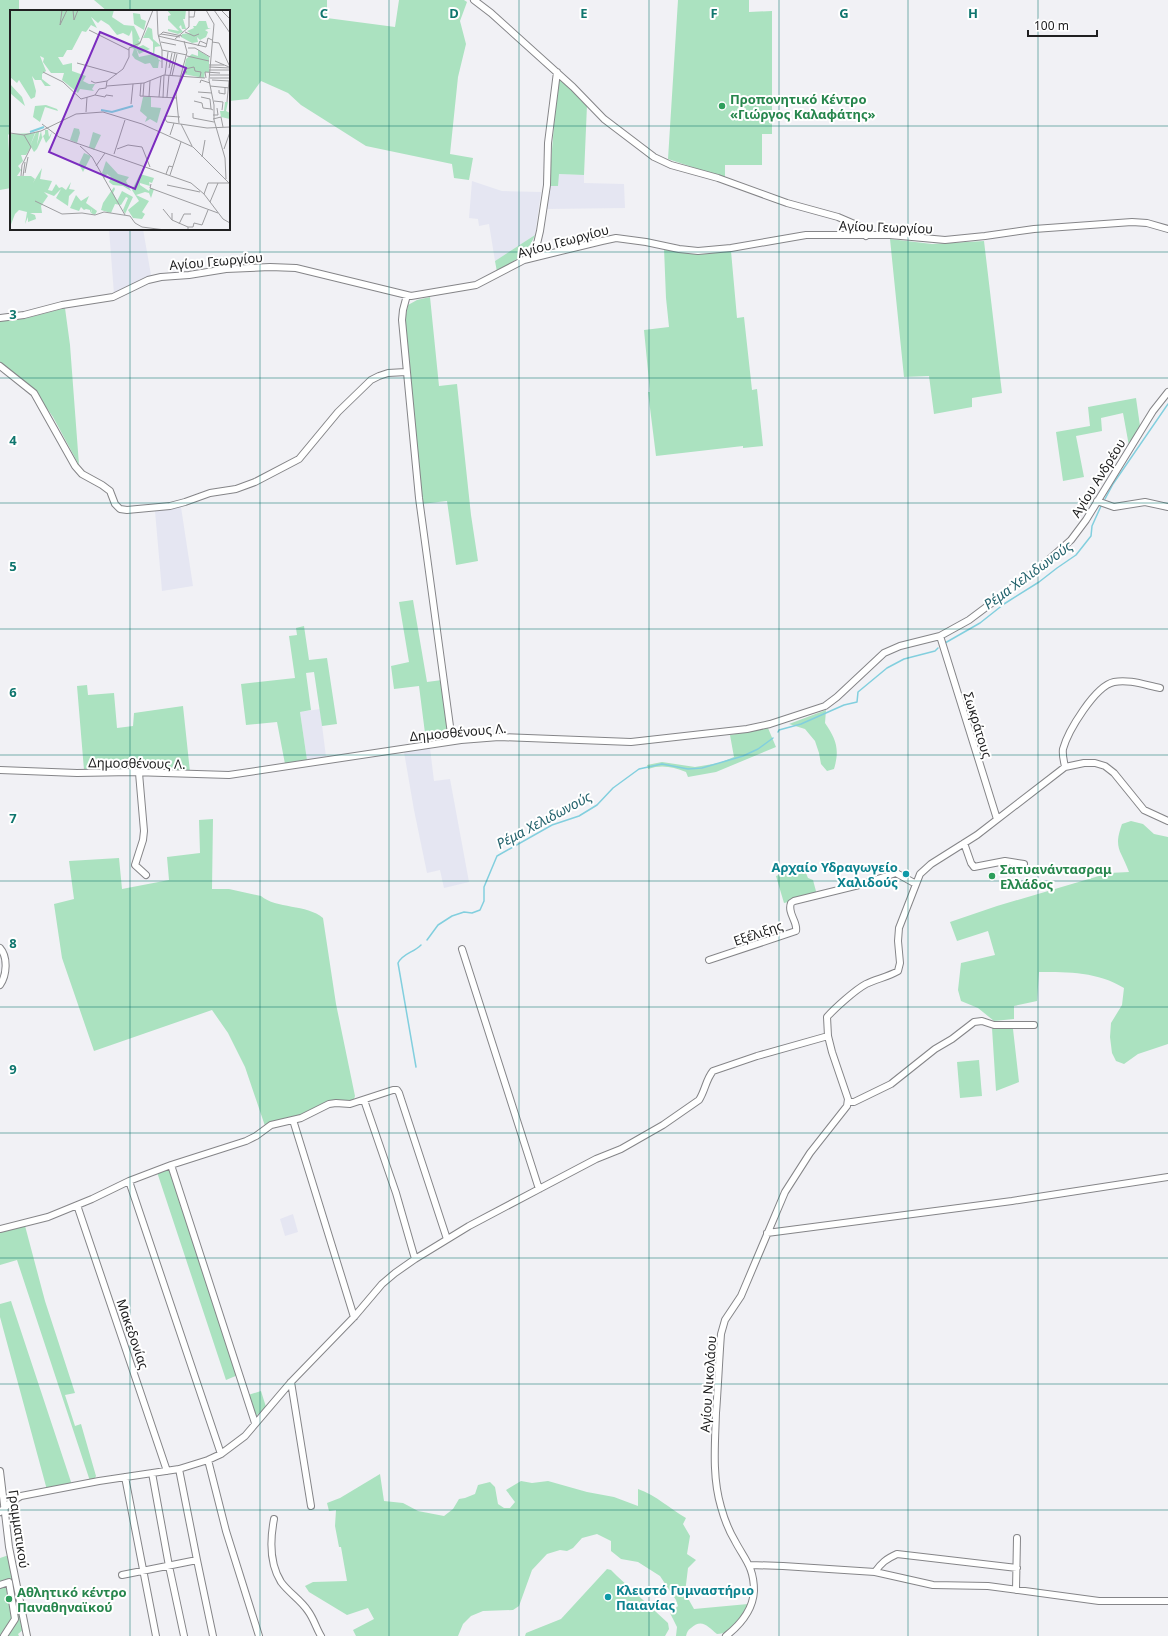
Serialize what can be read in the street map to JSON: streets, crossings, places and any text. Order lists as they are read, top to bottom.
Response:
{
  "streets": {
    "street": [
      "Αγίου Γεωργίου",
      "Αγίου Ανδρέου",
      "Σωκράτους",
      "Δημοσθένους Λ.",
      "Εξέλιξης",
      "Μακεδονίας",
      "Αγίου Νικολάου",
      "Γραμματικού"
    ]
  },
  "crossings": [
    ["Αγίου Ανδρέου", "Σωκράτους"],
    ["Αγίου Ανδρέου", "Δημοσθένους Λ."],
    ["Σωκράτους", "Δημοσθένους Λ."]
  ],
  "water": ["Ρέμα Χελιδωνούς"],
  "places": [
    "Προπονητικό Κέντρο «Γιώργος Καλαφάτης»",
    "Αρχαίο Υδραγωγείο Χαλιδούς",
    "Σατυανάντασραμ Ελλάδος",
    "Κλειστό Γυμναστήριο Παιανίας",
    "Αθλητικό κέντρο Παναθηναϊκού"
  ],
  "scale_bar": "100 m",
  "grid": {
    "columns": [
      "C",
      "D",
      "E",
      "F",
      "G",
      "H"
    ],
    "rows": [
      "3",
      "4",
      "5",
      "6",
      "7",
      "8",
      "9"
    ]
  }
}
